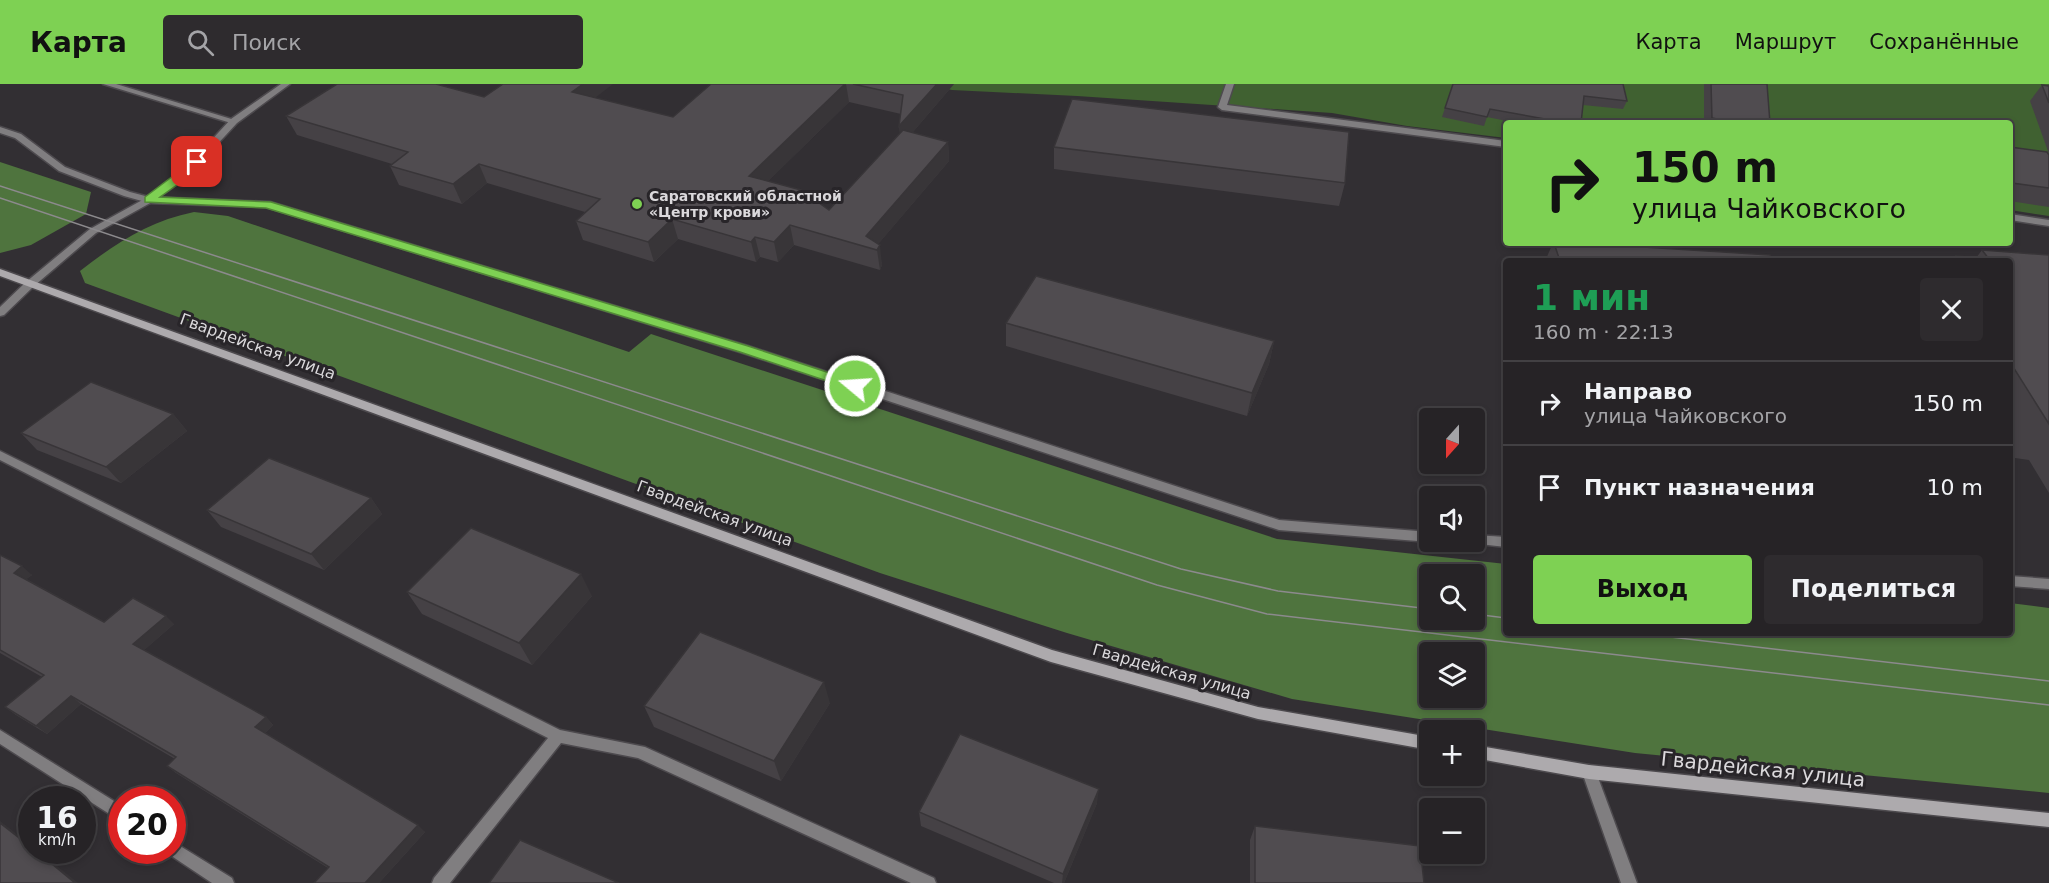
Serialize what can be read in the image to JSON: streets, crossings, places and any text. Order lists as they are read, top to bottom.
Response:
{
  "streets": {
    "street": ["Гвардейская улица"]
  },
  "places": ["Саратовский областной «Центр крови»"],
  "north": "bottom",
  "page": {
    "header": "Карта",
    "search": "Поиск",
    "nav": ["Карта", "Маршрут", "Сохранённые"],
    "turn": ["150 m", "улица Чайковского"],
    "heading": ["1 мин", "160 m · 22:13"],
    "list": [
      {
        "name": "Направо",
        "note": "улица Чайковского",
        "value": "150 m"
      },
      {
        "name": "Пункт назначения",
        "value": "10 m"
      }
    ],
    "map_buttons": ["+", "−"],
    "buttons": ["Выход", "Поделиться"],
    "speed": "16 km/h",
    "limit": "20"
  }
}
